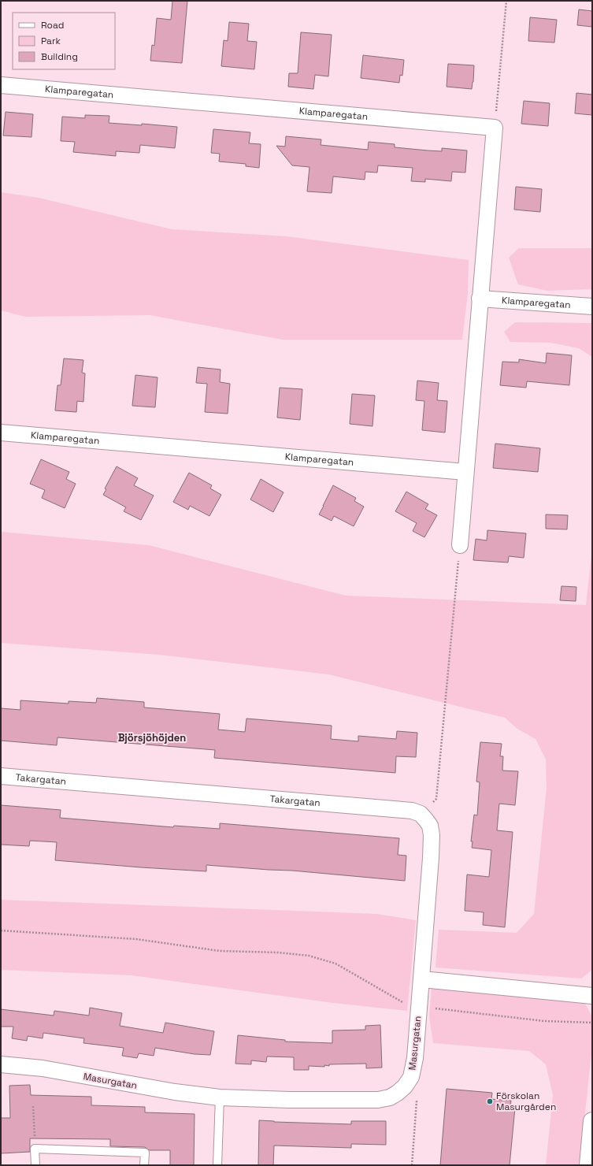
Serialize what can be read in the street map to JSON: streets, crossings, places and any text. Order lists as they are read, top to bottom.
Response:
{
  "streets": {
    "street": ["Klamparegatan", "Takargatan", "Masurgatan"]
  },
  "districts": ["Björsjöhöjden"],
  "places": ["Förskolan Masurgården"],
  "legend": ["Road", "Park", "Building"]
}
